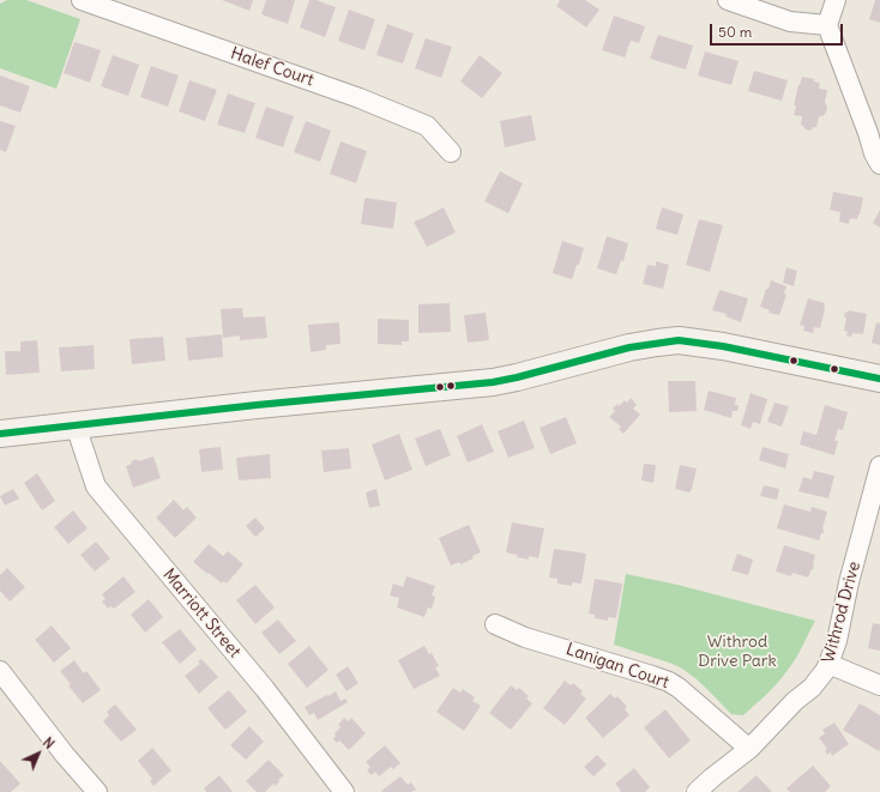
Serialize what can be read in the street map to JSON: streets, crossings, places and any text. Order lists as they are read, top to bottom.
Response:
{
  "streets": {
    "street": [
      "Halef Court",
      "Withrod Drive",
      "Marriott Street",
      "Lanigan Court"
    ]
  },
  "crossings": [
    ["Withrod Drive", "Lanigan Court"]
  ],
  "parks": ["Withrod Drive Park"],
  "scale_bar": "50 m",
  "north": "top right"
}
